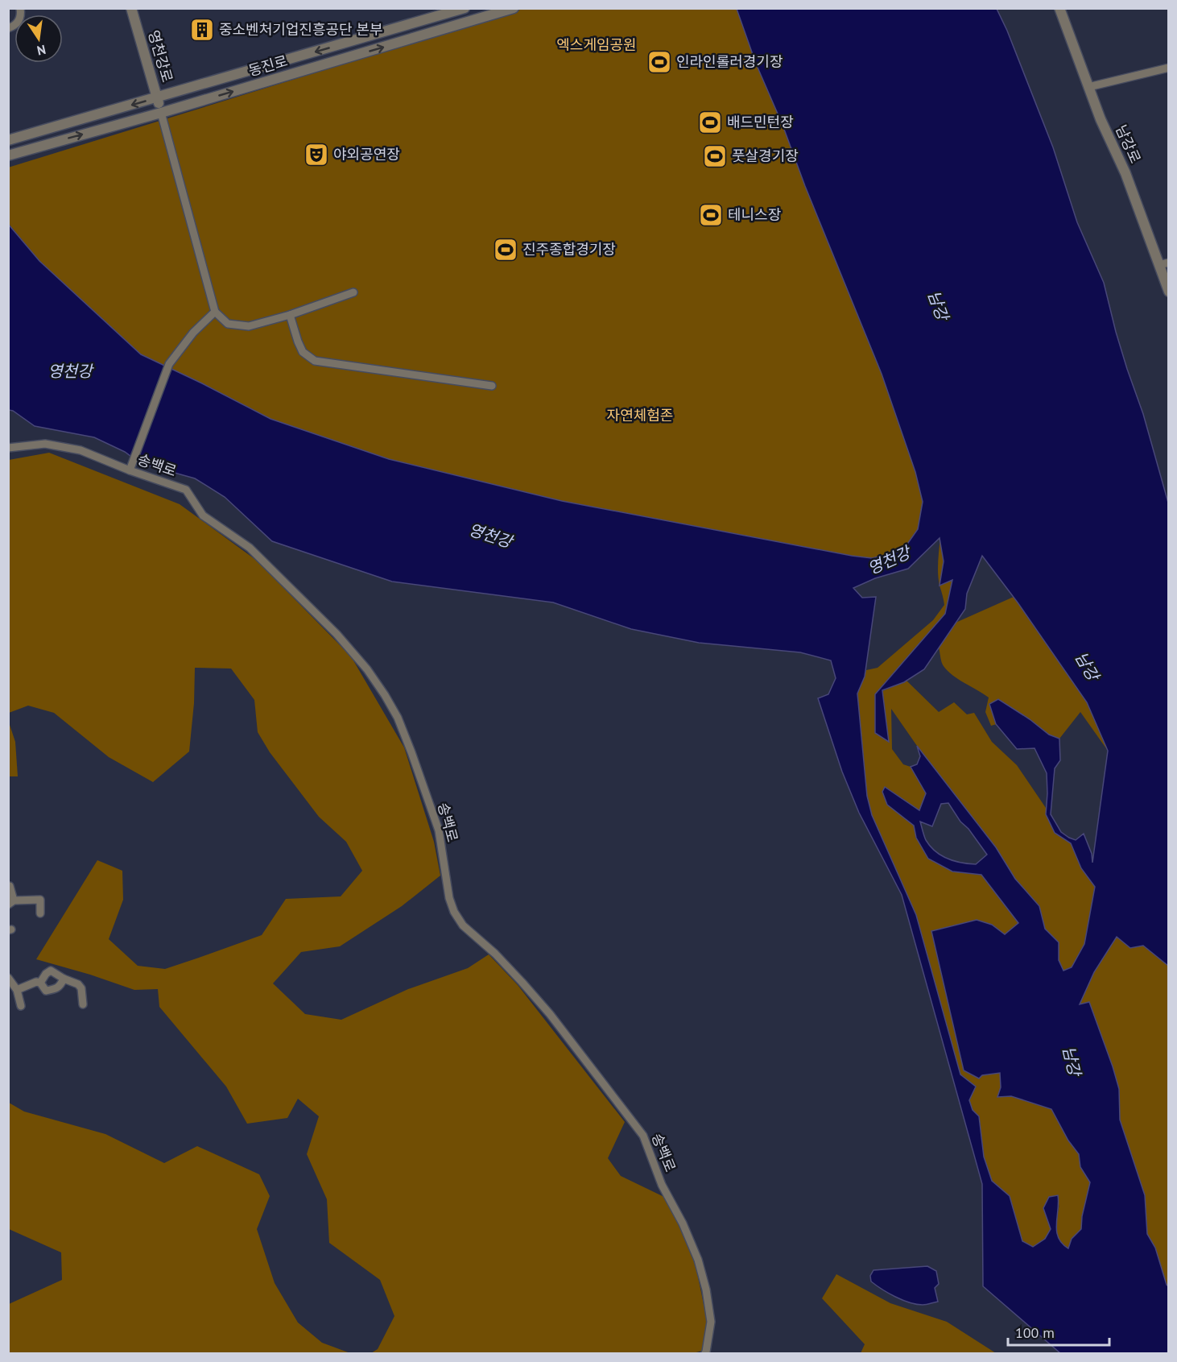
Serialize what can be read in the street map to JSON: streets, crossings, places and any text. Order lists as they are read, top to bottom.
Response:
{
  "streets": {
    "street": [
      "영천강로",
      "동진로",
      "남강로",
      "송백로"
    ]
  },
  "crossings": [
    ["영천강로", "동진로"]
  ],
  "water": ["남강", "영천강"],
  "parks": ["엑스게임공원", "자연체험존"],
  "places": {
    "building": ["중소벤처기업진흥공단 본부"],
    "sports": [
      "인라인롤러경기장",
      "배드민턴장",
      "풋살경기장",
      "테니스장",
      "진주종합경기장"
    ],
    "theatre": ["야외공연장"]
  },
  "scale_bar": "100 m",
  "north": "bottom"
}
